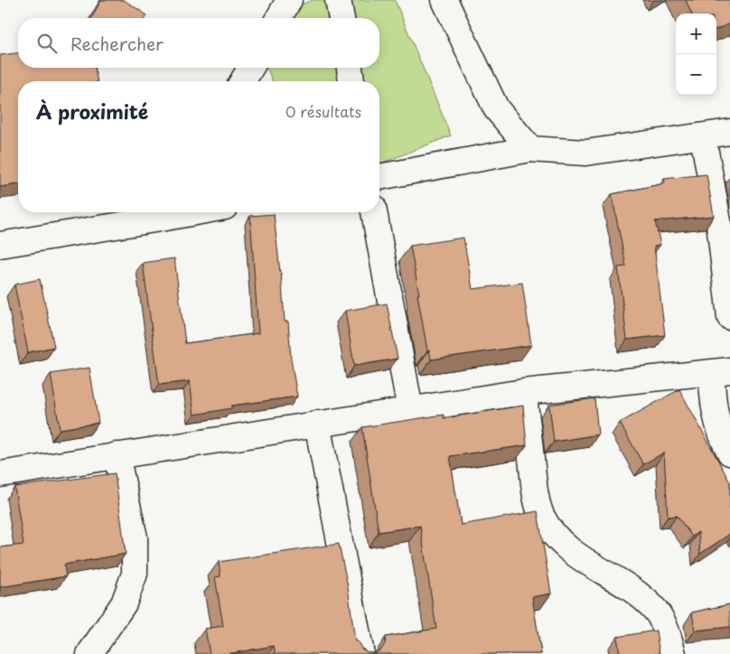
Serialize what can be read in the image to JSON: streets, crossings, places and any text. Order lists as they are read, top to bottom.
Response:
{
  "page": {
    "map_buttons": ["+", "−"],
    "search": "Rechercher",
    "heading": ["À proximité", "0 résultats"]
  }
}
